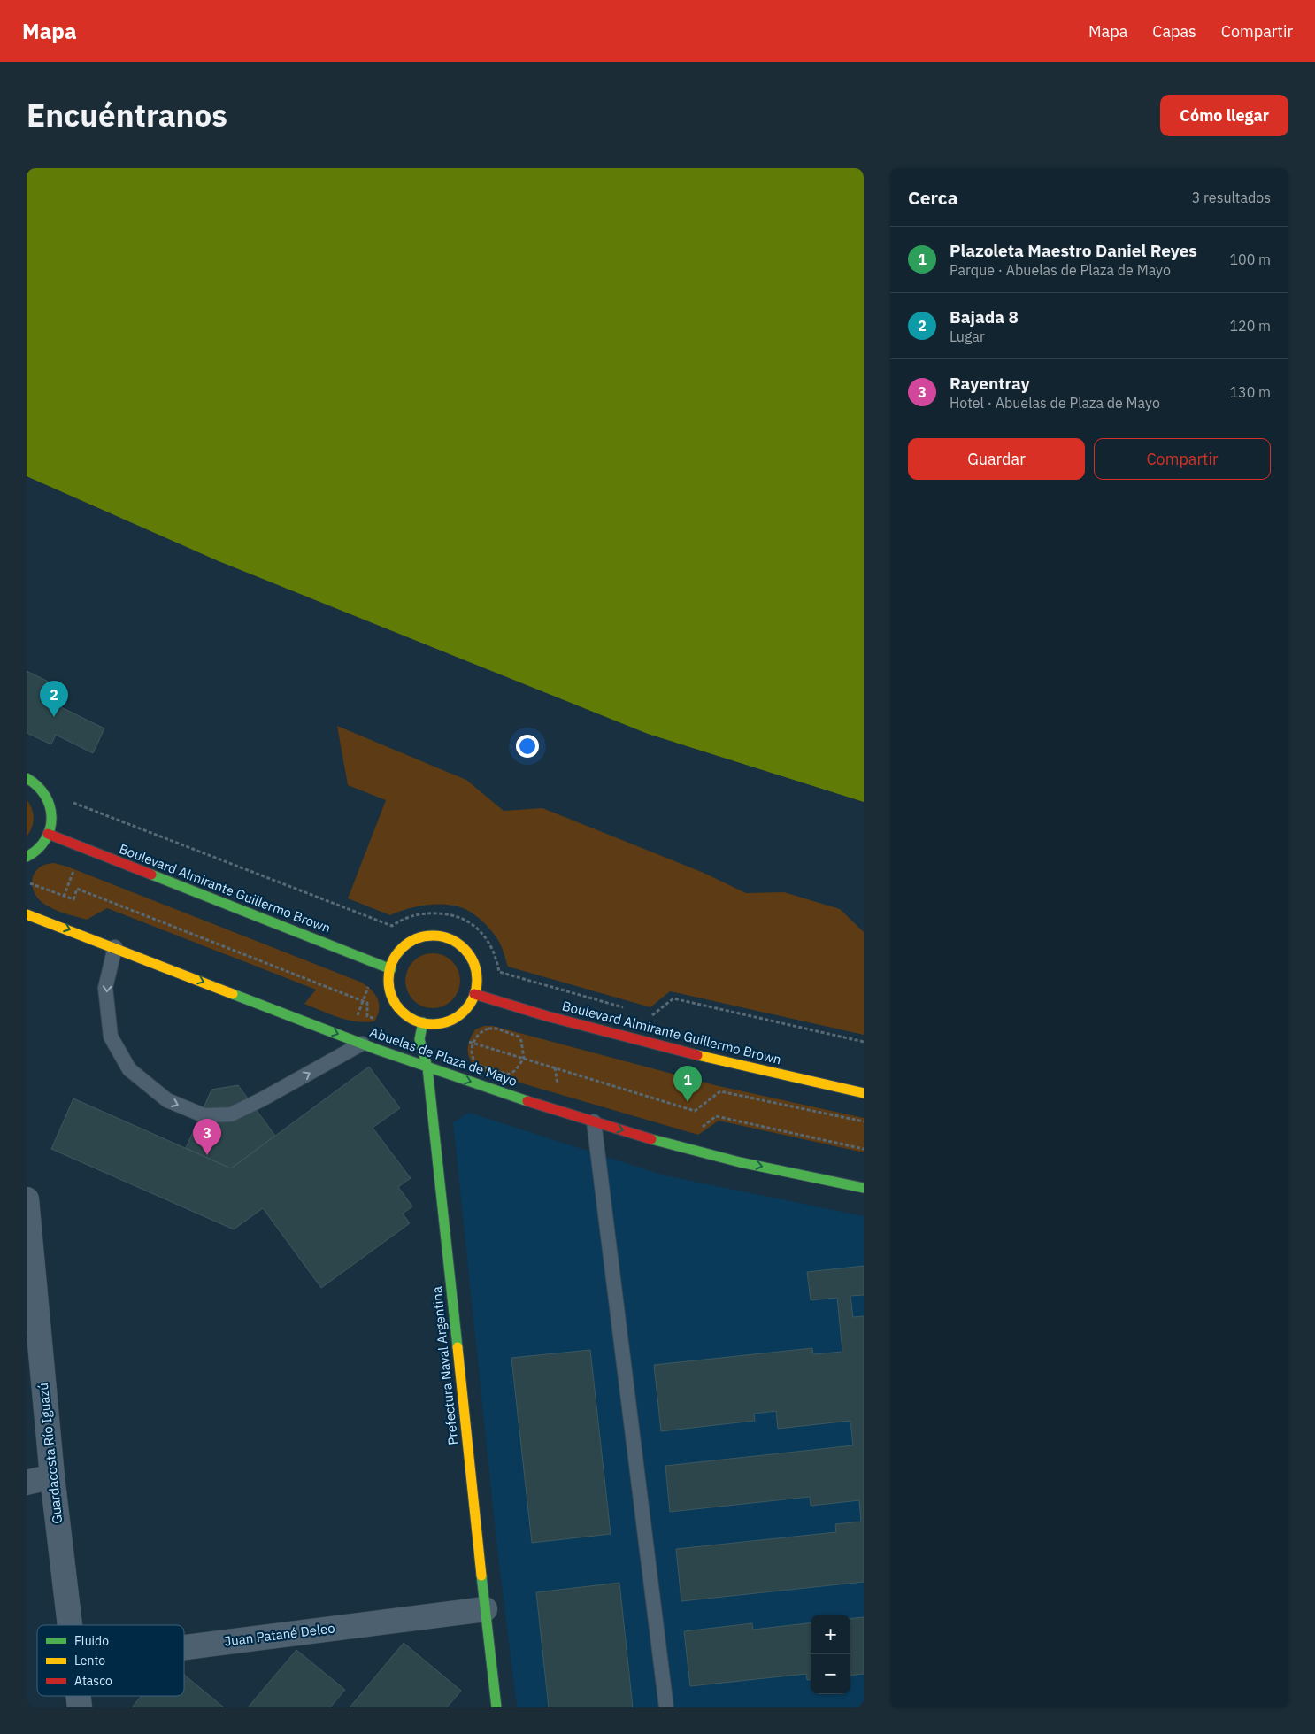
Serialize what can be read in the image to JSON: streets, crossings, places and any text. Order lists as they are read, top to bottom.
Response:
{
  "streets": {
    "street": [
      "Boulevard Almirante Guillermo Brown",
      "Abuelas de Plaza de Mayo",
      "Prefectura Naval Argentina",
      "Guardacosta Río Iguazú",
      "Juan Patané Deleo"
    ]
  },
  "crossings": [
    ["Boulevard Almirante Guillermo Brown", "Prefectura Naval Argentina"],
    ["Abuelas de Plaza de Mayo", "Prefectura Naval Argentina"],
    ["Prefectura Naval Argentina", "Juan Patané Deleo"]
  ],
  "one_way": ["Abuelas de Plaza de Mayo"],
  "legend": ["Fluido", "Lento", "Atasco"],
  "page": {
    "header": "Mapa",
    "nav": ["Mapa", "Capas", "Compartir"],
    "title": "Encuéntranos",
    "buttons": [
      "Cómo llegar",
      ["Guardar", "Compartir"]
    ],
    "heading": ["Cerca", "3 resultados"],
    "list": [
      {
        "mark": "1",
        "name": "Plazoleta Maestro Daniel Reyes",
        "note": "Parque · Abuelas de Plaza de Mayo",
        "value": "100 m"
      },
      {
        "mark": "2",
        "name": "Bajada 8",
        "note": "Lugar",
        "value": "120 m"
      },
      {
        "mark": "3",
        "name": "Rayentray",
        "note": "Hotel · Abuelas de Plaza de Mayo",
        "value": "130 m"
      }
    ],
    "pins": ["2", "1", "3"],
    "map_buttons": ["+", "−"]
  }
}
